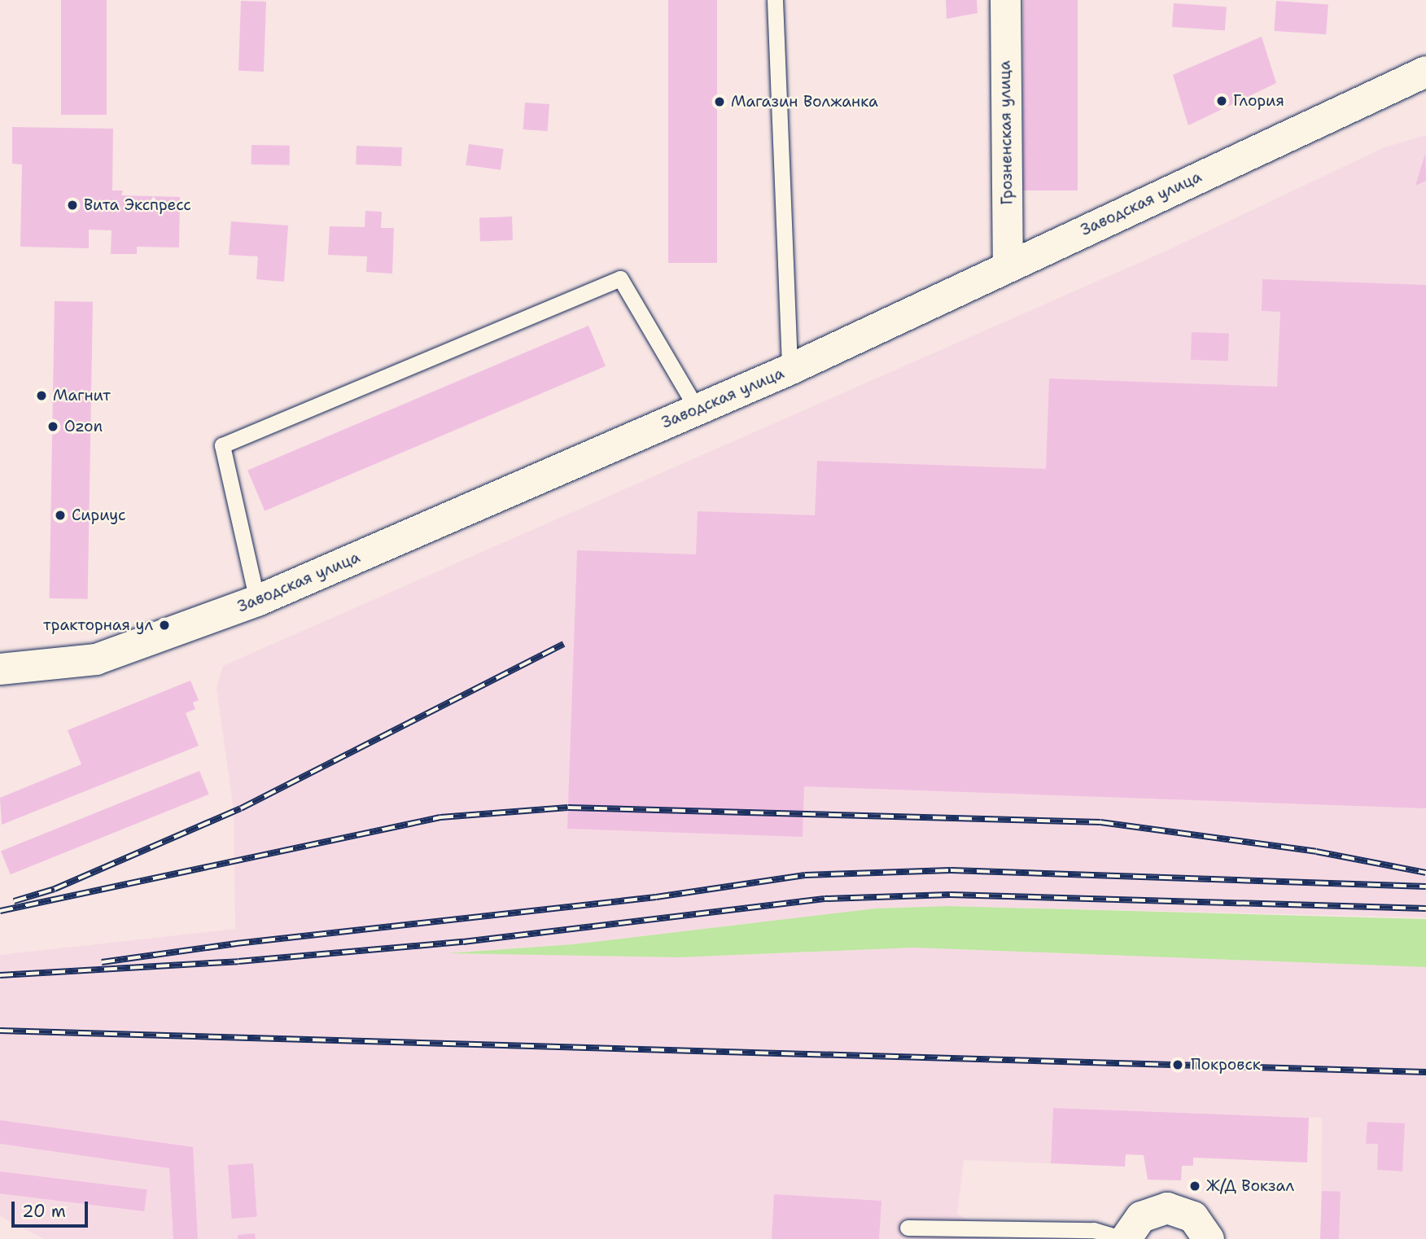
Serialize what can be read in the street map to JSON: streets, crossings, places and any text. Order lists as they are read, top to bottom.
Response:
{
  "streets": {
    "street": ["Грозненская улица", "Заводская улица"]
  },
  "crossings": [
    ["Грозненская улица", "Заводская улица"]
  ],
  "places": [
    "Глория",
    "Магазин Волжанка",
    "Вита Экспресс",
    "Магнит",
    "Ozon",
    "Сириус",
    "тракторная ул",
    "Покровск",
    "Ж/Д Вокзал"
  ],
  "scale_bar": "20 m"
}
